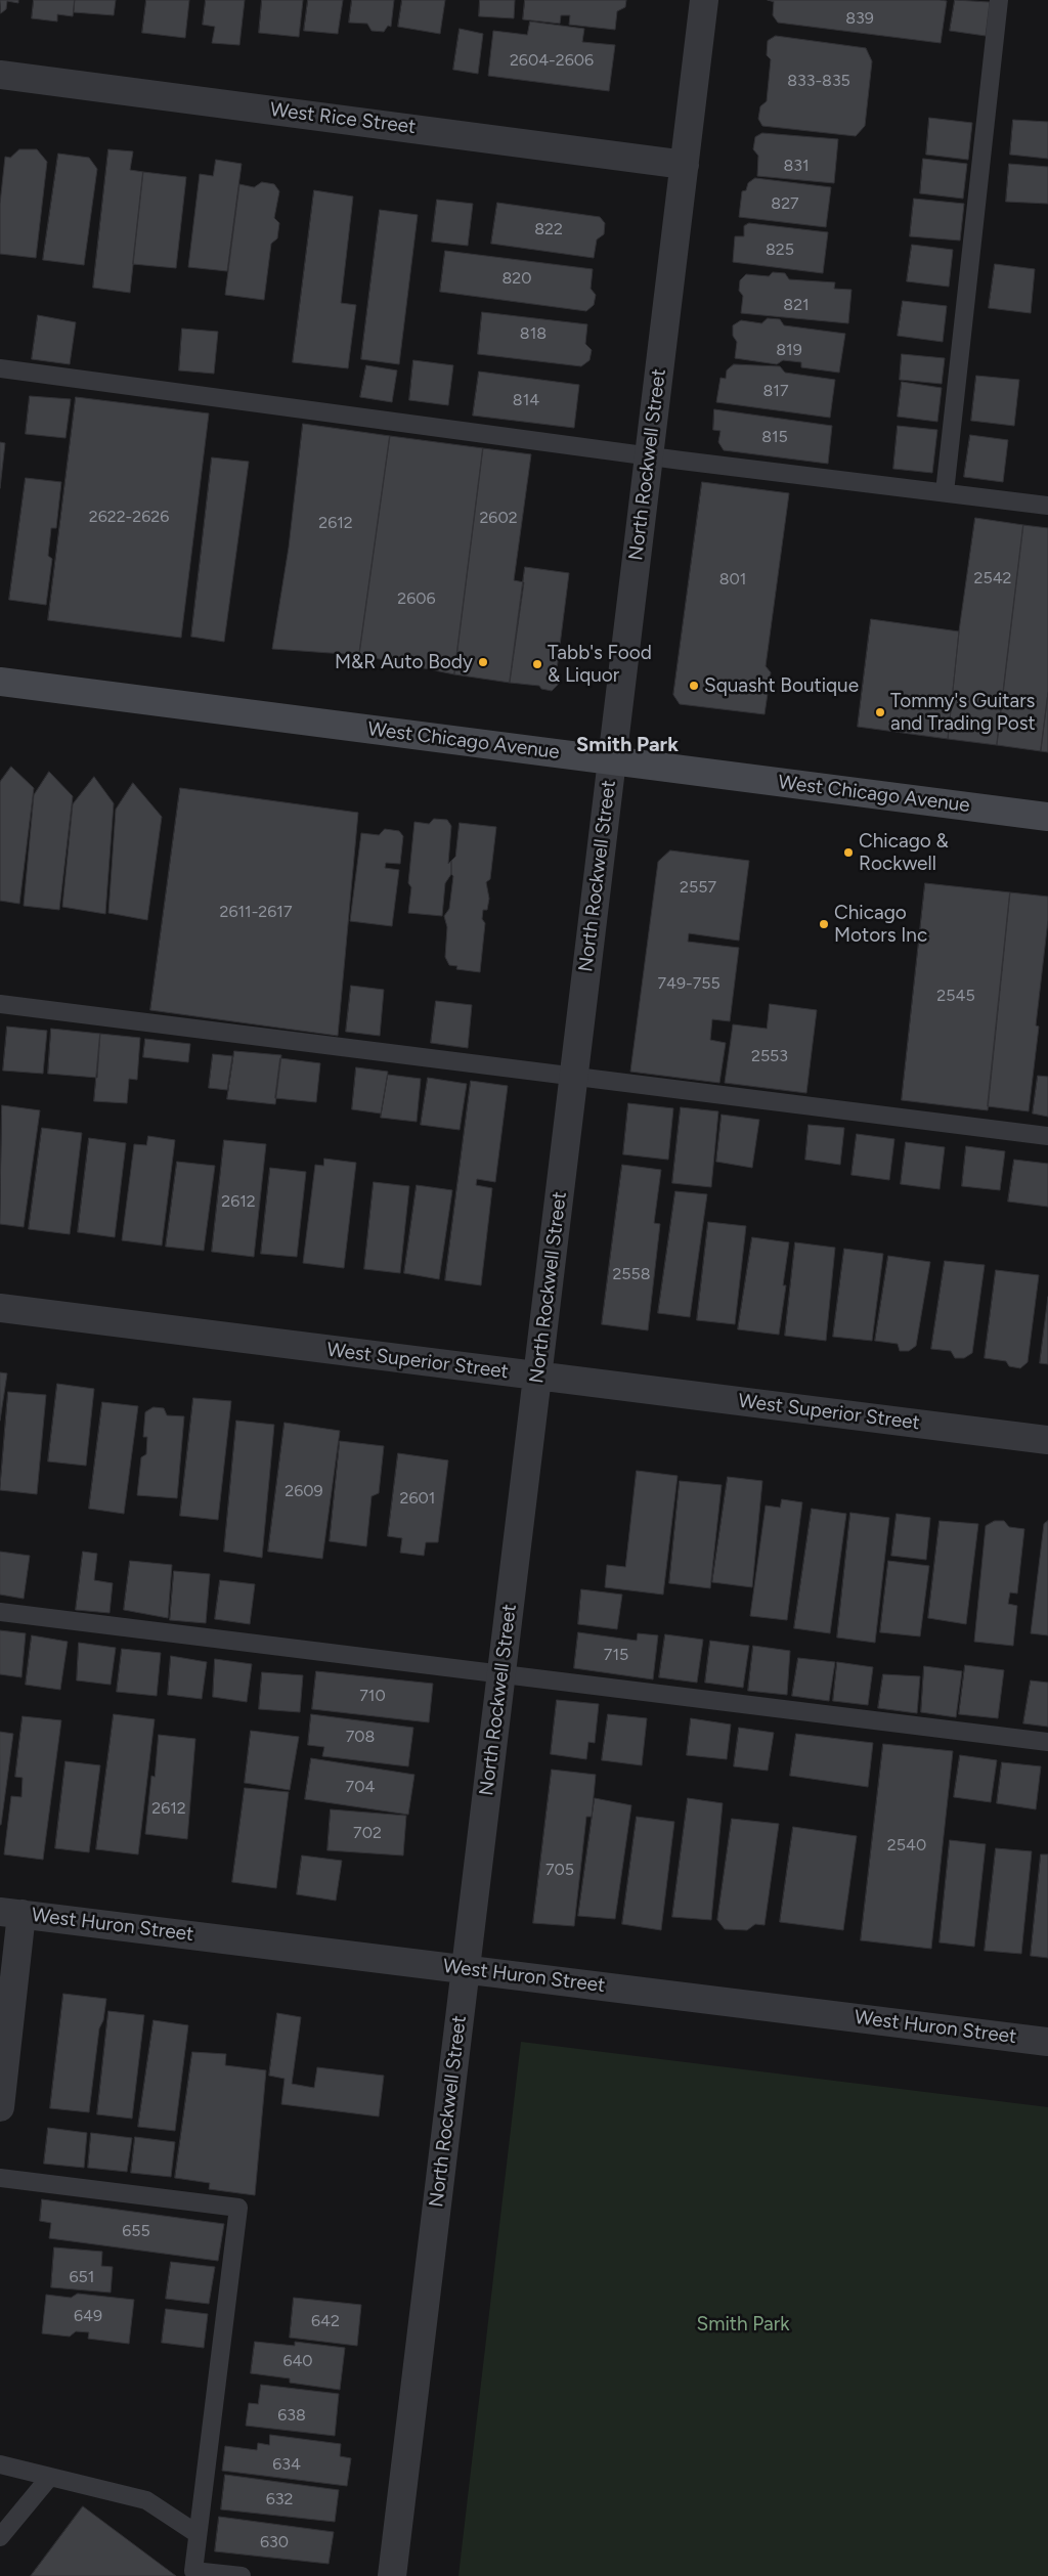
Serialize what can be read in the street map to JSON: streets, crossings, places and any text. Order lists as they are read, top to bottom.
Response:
{
  "streets": {
    "main road": ["West Chicago Avenue"],
    "street": [
      "West Rice Street",
      "North Rockwell Street",
      "West Superior Street",
      "West Huron Street"
    ]
  },
  "crossings": [
    ["West Rice Street", "North Rockwell Street"],
    ["North Rockwell Street", "West Chicago Avenue"],
    ["North Rockwell Street", "West Superior Street"],
    ["North Rockwell Street", "West Huron Street"]
  ],
  "districts": ["Smith Park"],
  "parks": ["Smith Park"],
  "places": [
    "M&R Auto Body",
    "Tabb's Food & Liquor",
    "Squasht Boutique",
    "Tommy's Guitars and Trading Post",
    "Chicago & Rockwell",
    "Chicago Motors Inc"
  ],
  "house_numbers": [
    "839",
    "2604-2606",
    "833-835",
    "831",
    "827",
    "822",
    "825",
    "820",
    "821",
    "818",
    "819",
    "817",
    "814",
    "815",
    "2622-2626",
    "2602",
    "2612",
    "2542",
    "801",
    "2606",
    "2557",
    "2611-2617",
    "749-755",
    "2545",
    "2553",
    "2612",
    "2558",
    "2609",
    "2601",
    "715",
    "710",
    "708",
    "704",
    "2612",
    "702",
    "2540",
    "705",
    "655",
    "651",
    "649",
    "642",
    "640",
    "638",
    "634",
    "632",
    "630"
  ]
}
